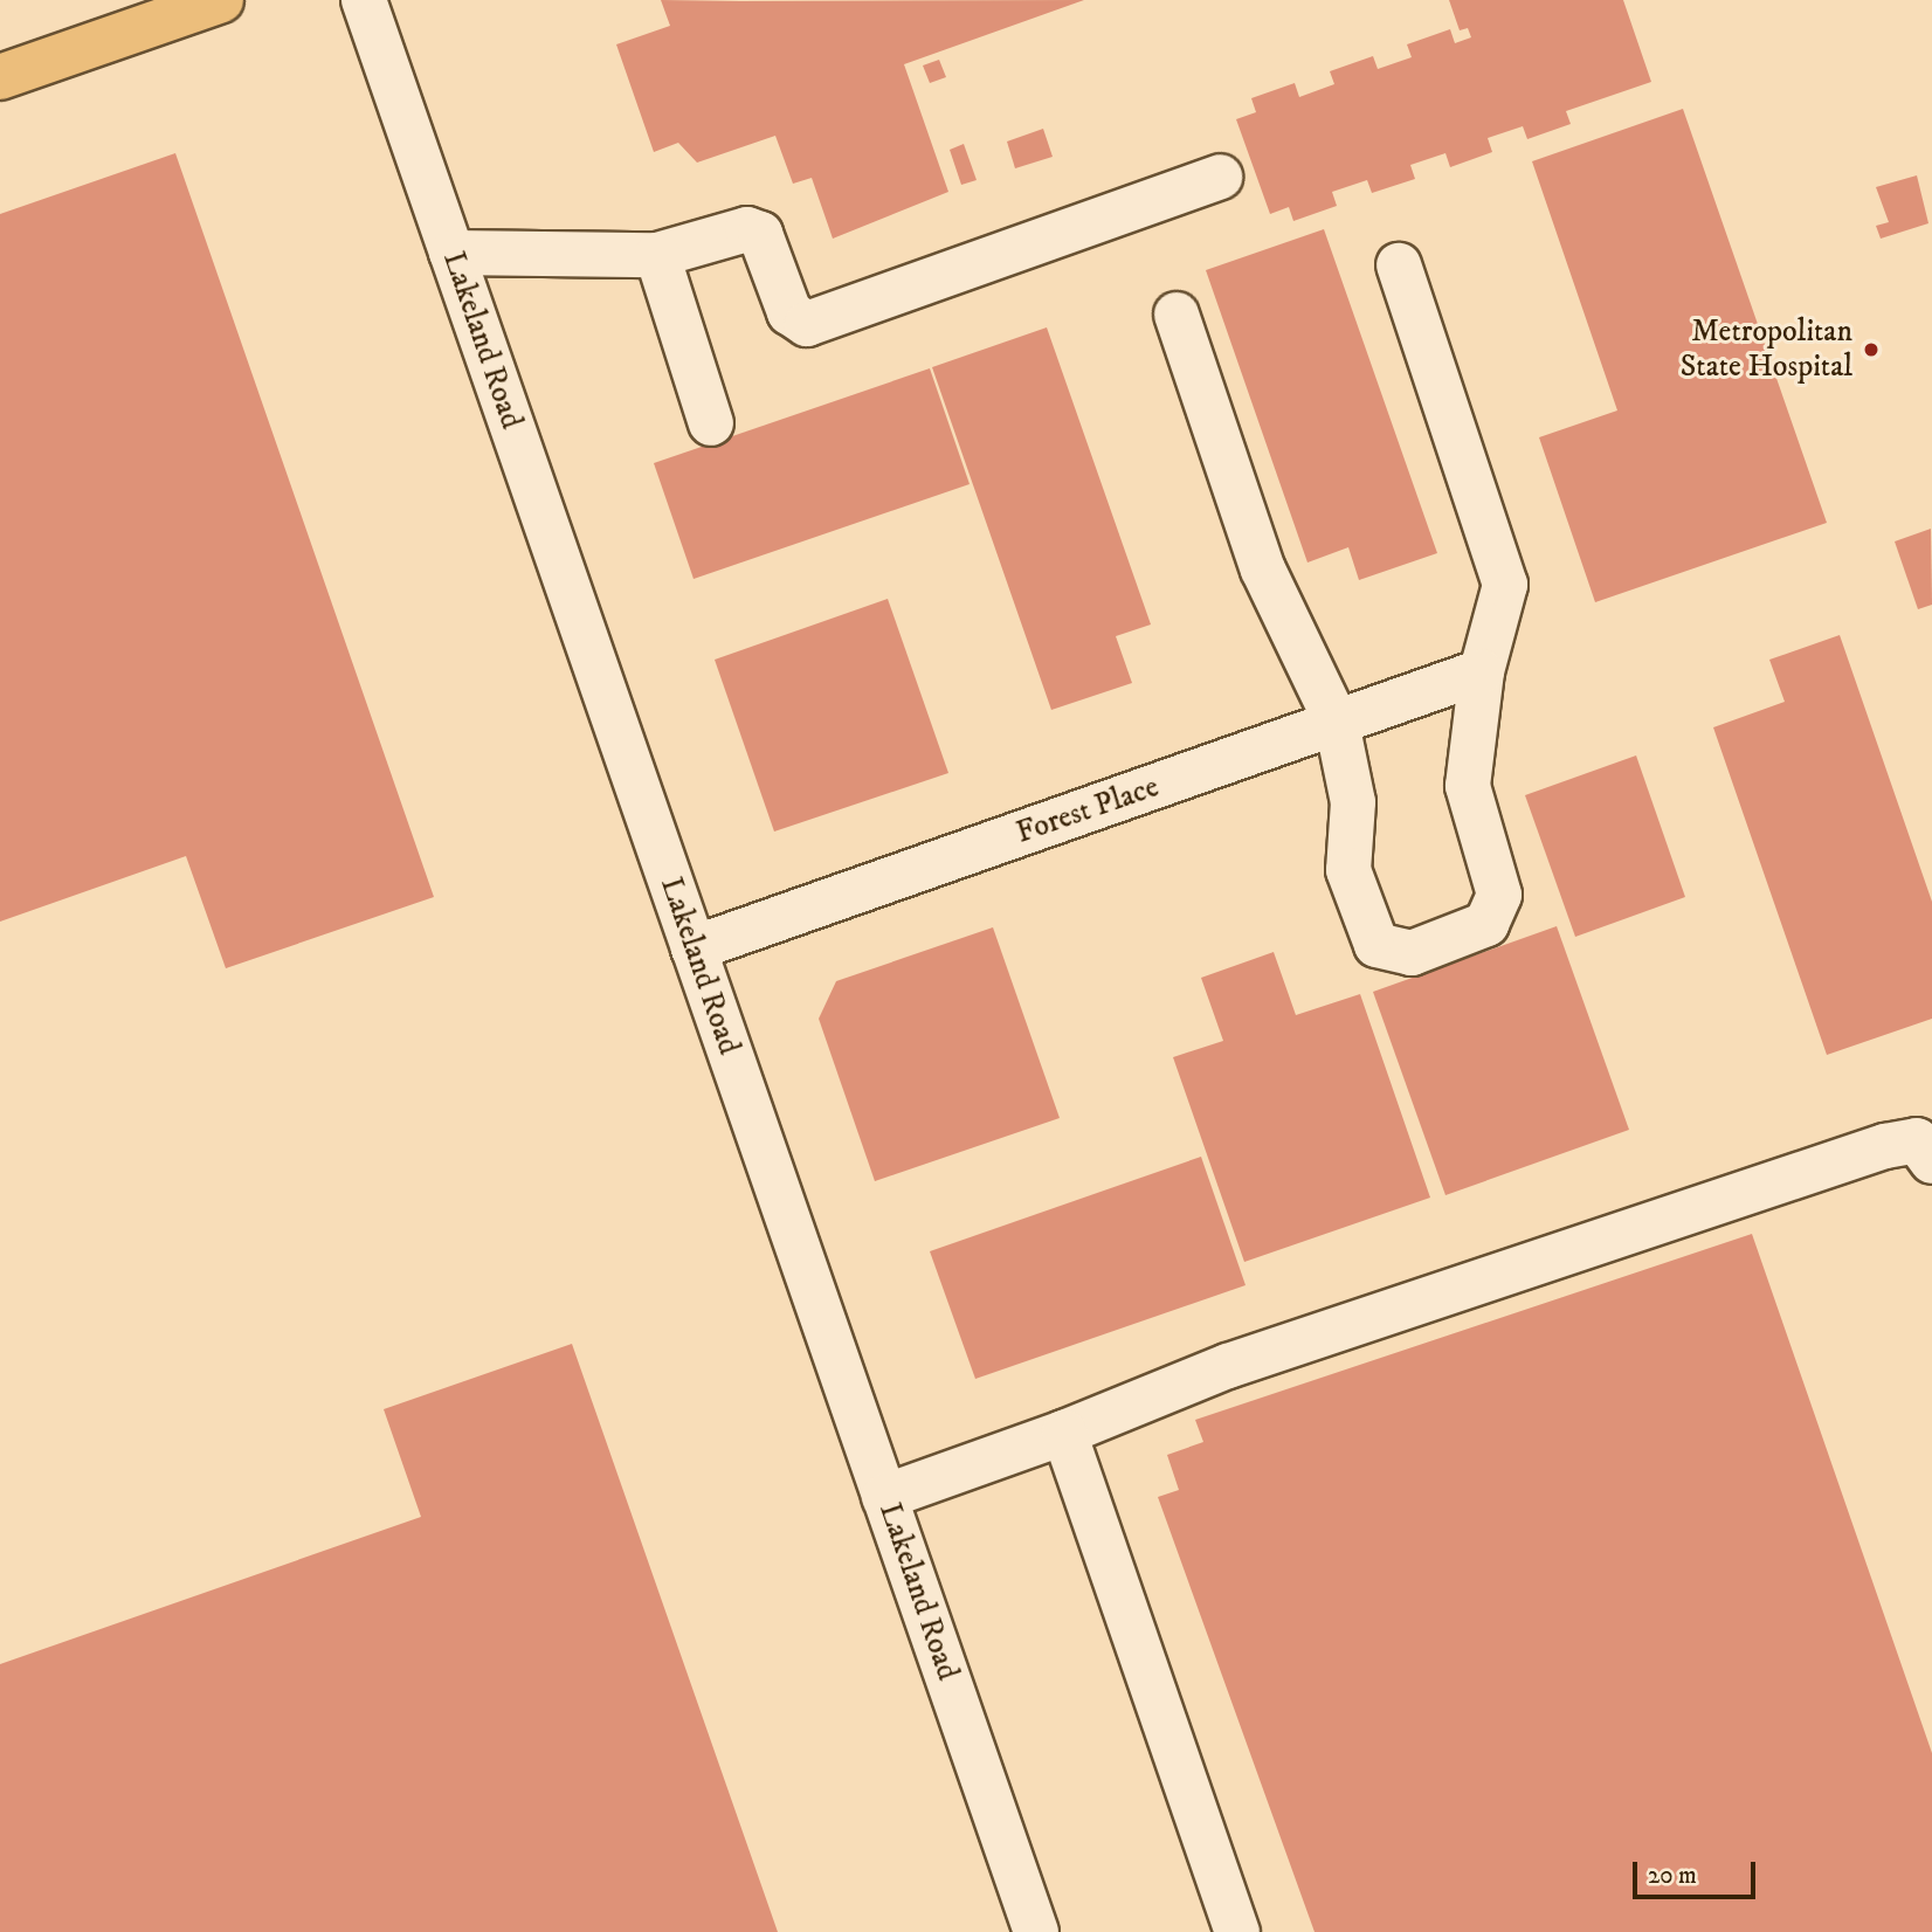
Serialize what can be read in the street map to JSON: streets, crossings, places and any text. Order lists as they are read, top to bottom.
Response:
{
  "streets": {
    "street": ["Lakeland Road", "Forest Place"]
  },
  "crossings": [
    ["Lakeland Road", "Forest Place"]
  ],
  "places": ["Metropolitan State Hospital"],
  "scale_bar": "20 m"
}
